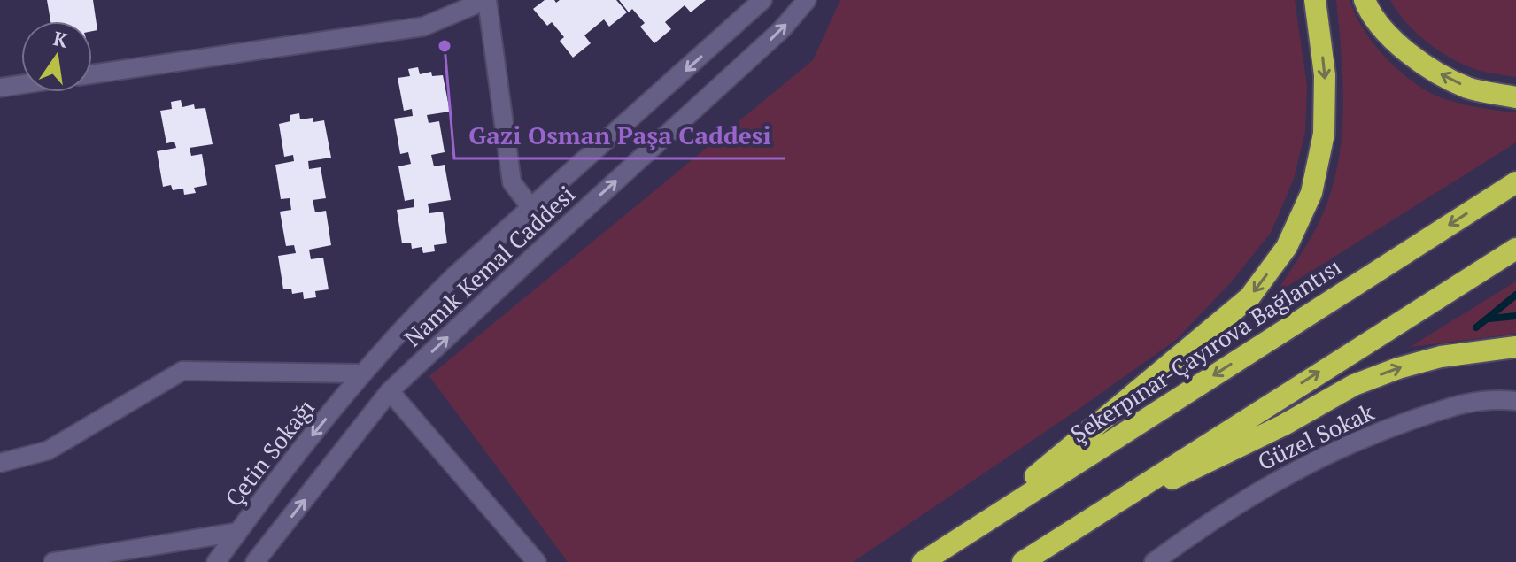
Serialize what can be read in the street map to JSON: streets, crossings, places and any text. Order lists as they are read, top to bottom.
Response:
{
  "streets": {
    "highway": ["Şekerpınar-Çayırova Bağlantısı"],
    "street": ["Namık Kemal Caddesi", "Güzel Sokak", "Çetin Sokağı"]
  },
  "crossings": [
    ["Namık Kemal Caddesi", "Çetin Sokağı"]
  ],
  "one_way": ["Çetin Sokağı"],
  "places": ["Gazi Osman Paşa Caddesi"],
  "north": "top"
}
